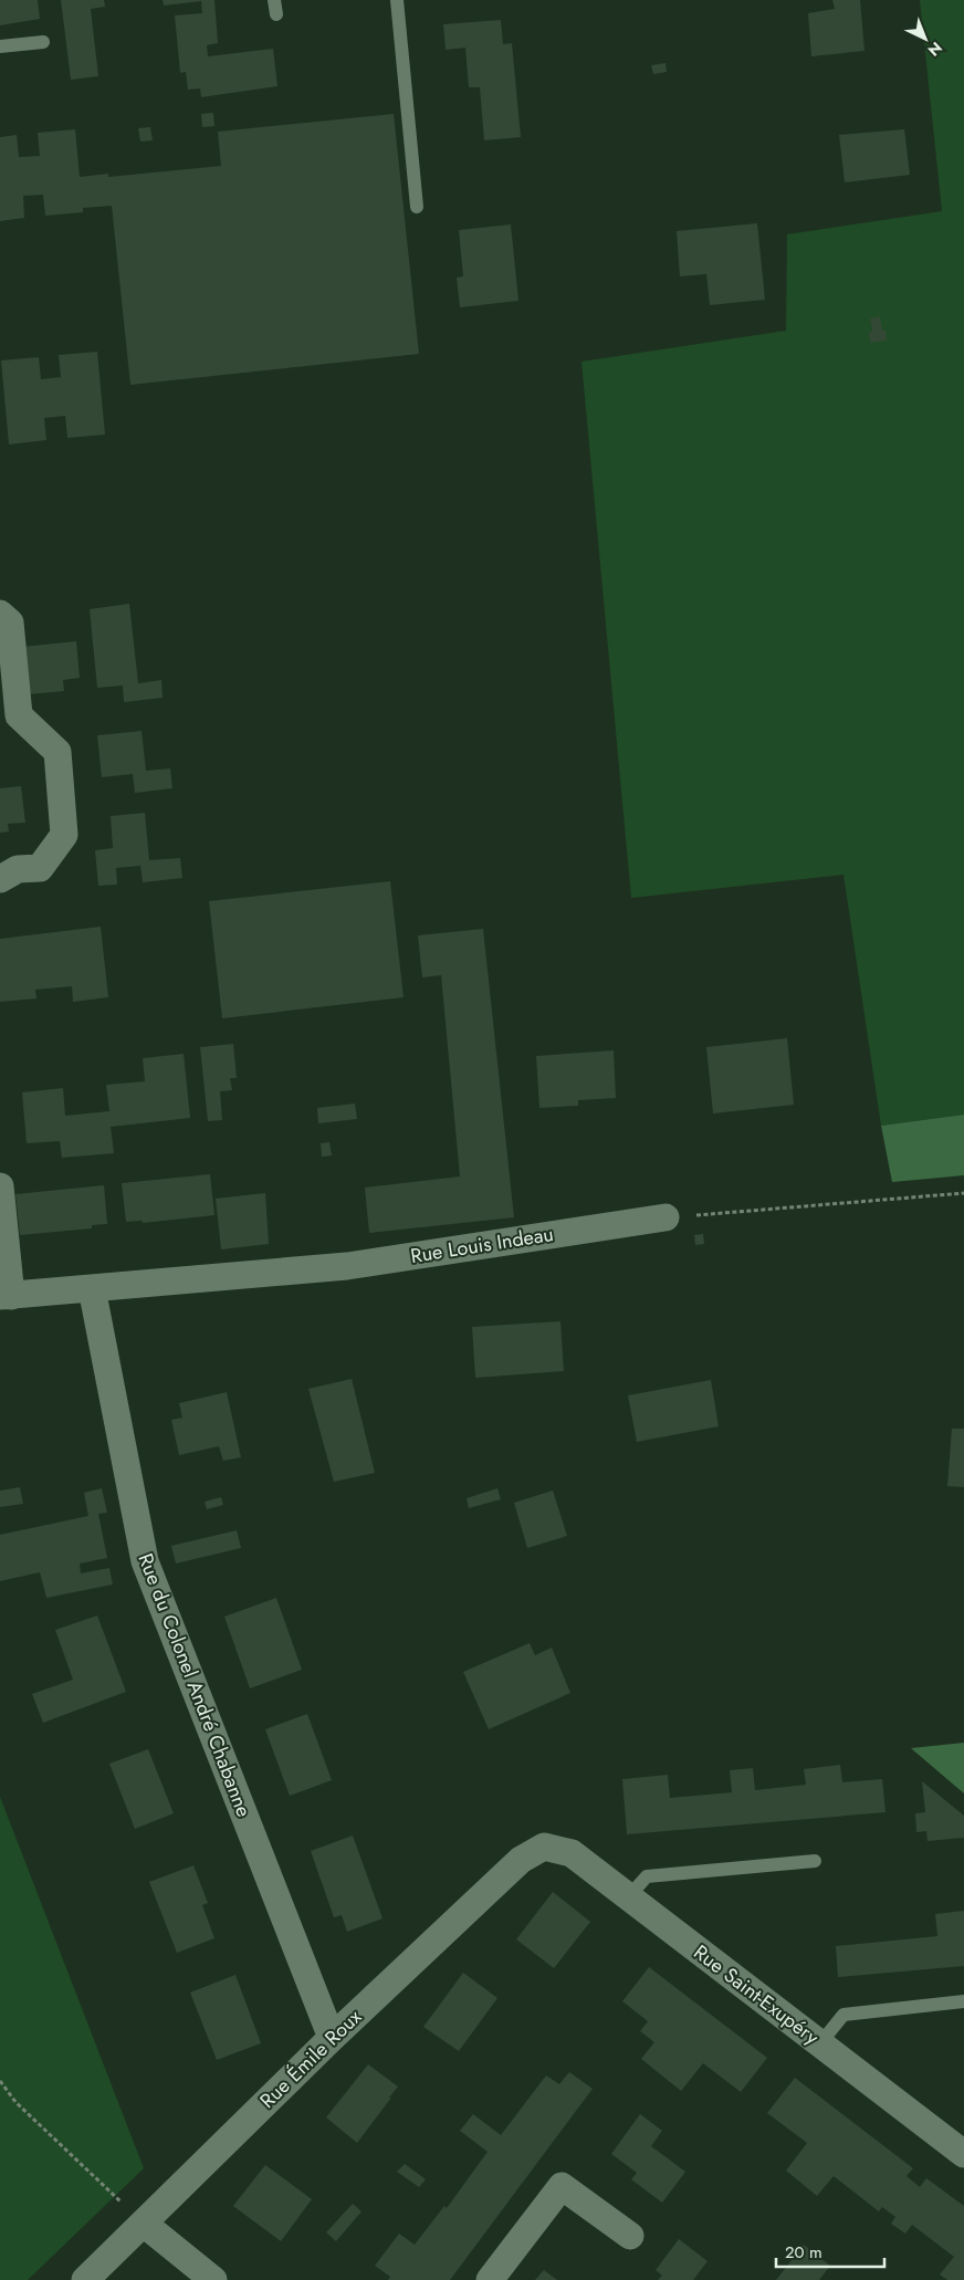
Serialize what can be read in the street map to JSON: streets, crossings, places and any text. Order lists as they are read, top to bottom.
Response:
{
  "streets": {
    "street": [
      "Rue Louis Indeau",
      "Rue du Colonel André Chabanne",
      "Rue Saint-Exupéry",
      "Rue Émile Roux"
    ]
  },
  "crossings": [
    ["Rue Louis Indeau", "Rue du Colonel André Chabanne"],
    ["Rue du Colonel André Chabanne", "Rue Émile Roux"],
    ["Rue Saint-Exupéry", "Rue Émile Roux"]
  ],
  "scale_bar": "20 m",
  "north": "bottom right"
}
